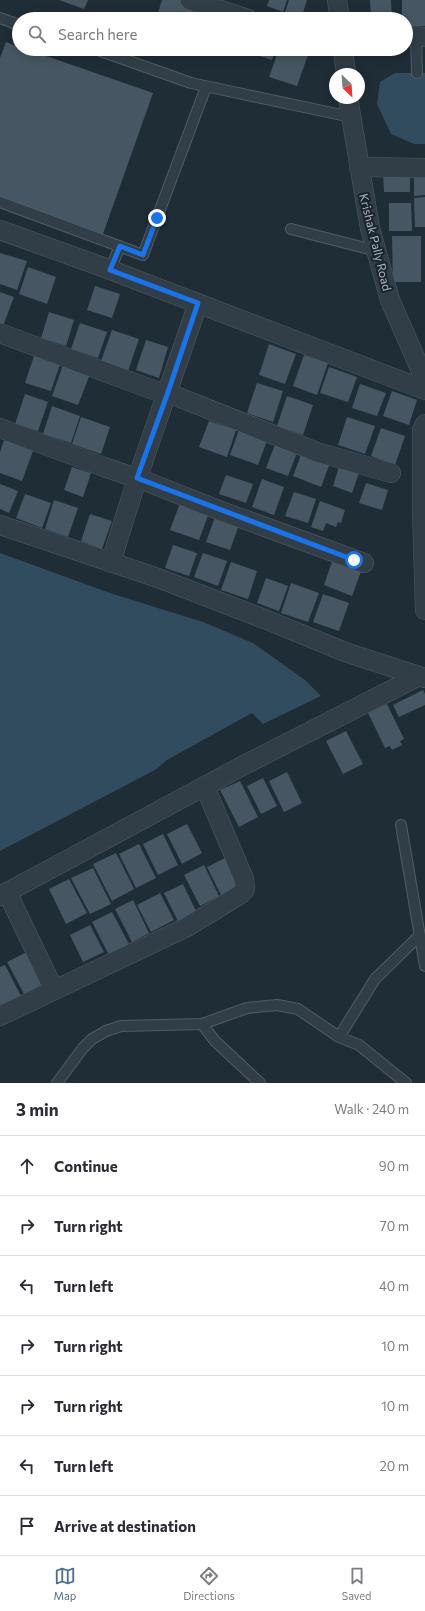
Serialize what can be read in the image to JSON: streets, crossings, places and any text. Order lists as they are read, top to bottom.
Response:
{
  "streets": {
    "street": ["Krishak Pally Road"]
  },
  "north": "bottom right",
  "page": {
    "search": "Search here",
    "heading": ["3 min", "Walk · 240 m"],
    "list": [
      ["Continue", "90 m"],
      ["Turn right", "70 m"],
      ["Turn left", "40 m"],
      ["Turn right", "10 m"],
      ["Turn right", "10 m"],
      ["Turn left", "20 m"],
      "Arrive at destination"
    ],
    "nav": ["Map", "Directions", "Saved"]
  }
}
